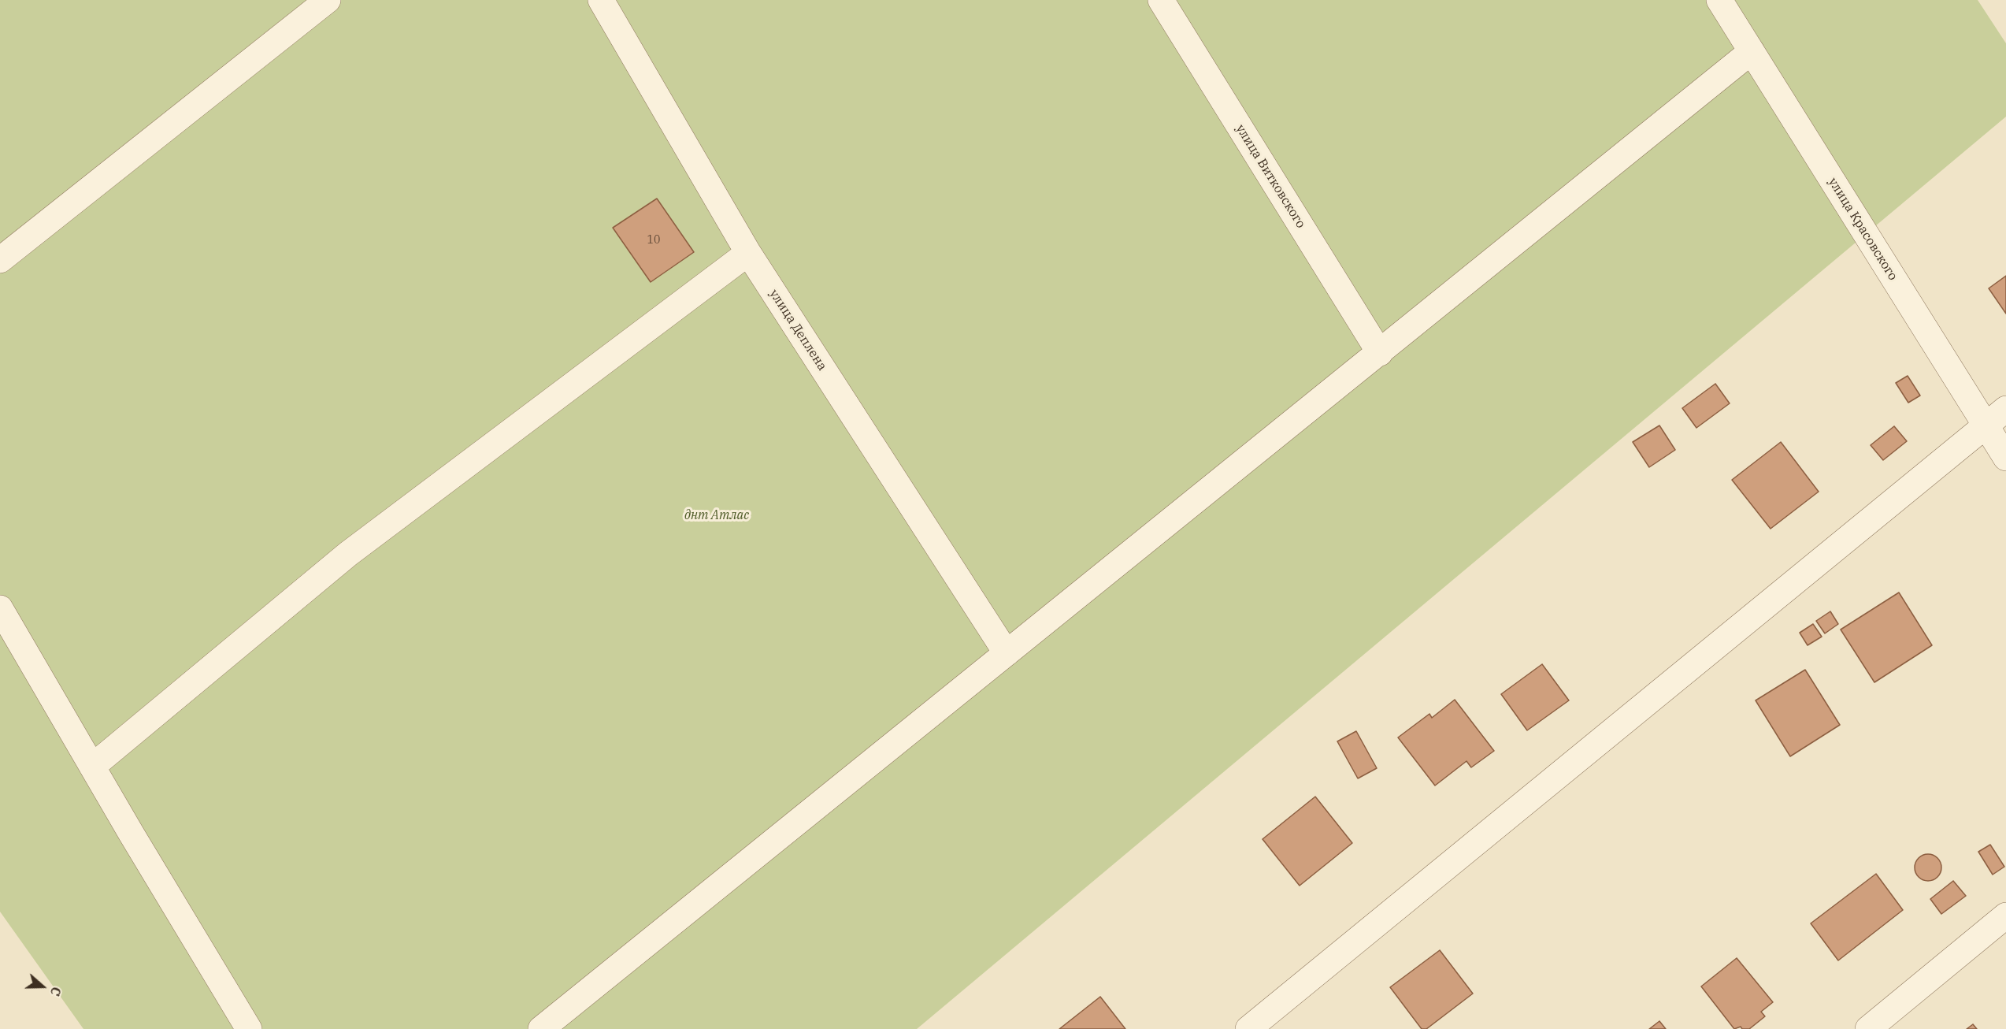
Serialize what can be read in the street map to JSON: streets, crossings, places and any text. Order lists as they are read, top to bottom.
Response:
{
  "streets": {
    "street": ["улица Витковского", "улица Красовского", "улица Деплена"]
  },
  "parks": ["днт Атлас"],
  "house_numbers": ["10"],
  "north": "right"
}
